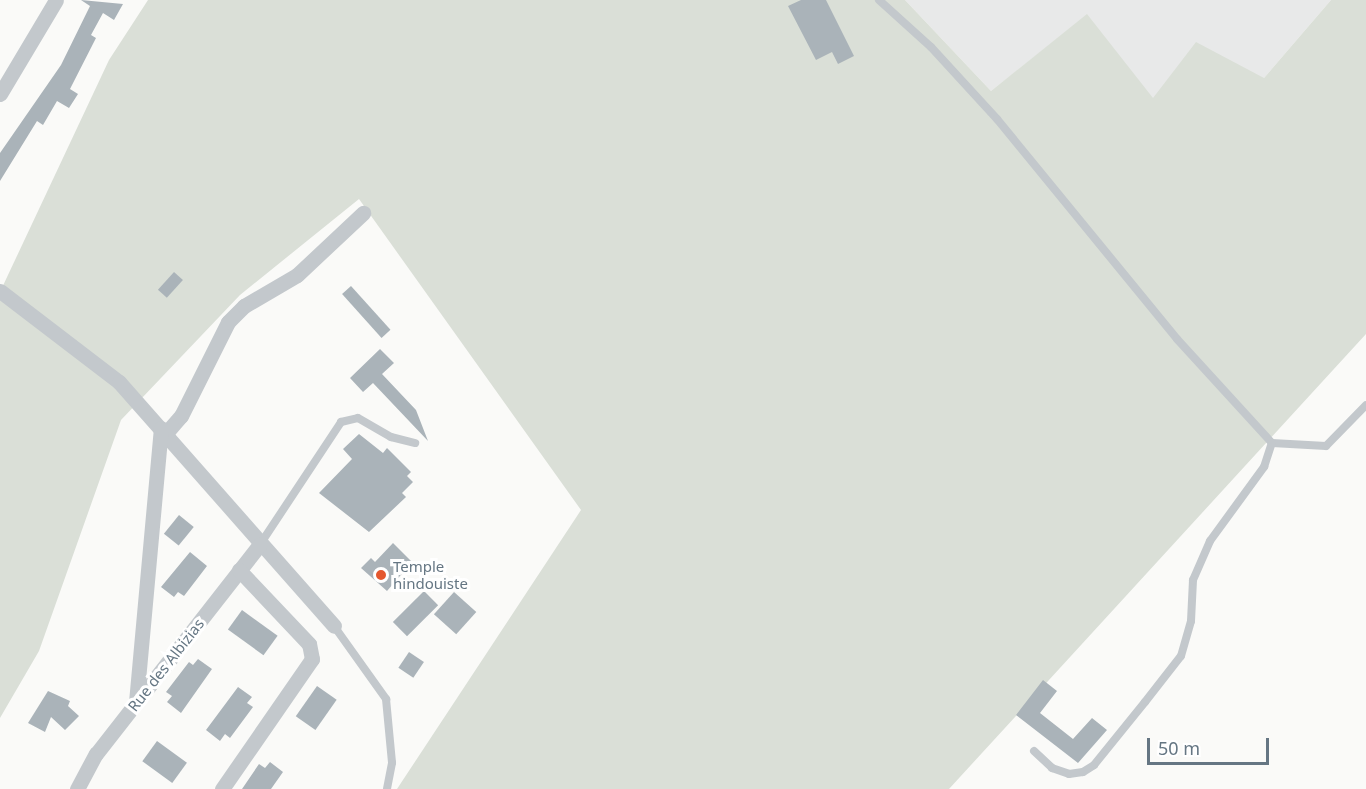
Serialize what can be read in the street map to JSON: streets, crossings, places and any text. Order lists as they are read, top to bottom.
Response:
{
  "streets": {
    "street": ["Rue des Albizias"]
  },
  "places": ["Temple hindouiste"],
  "scale_bar": "50 m"
}
